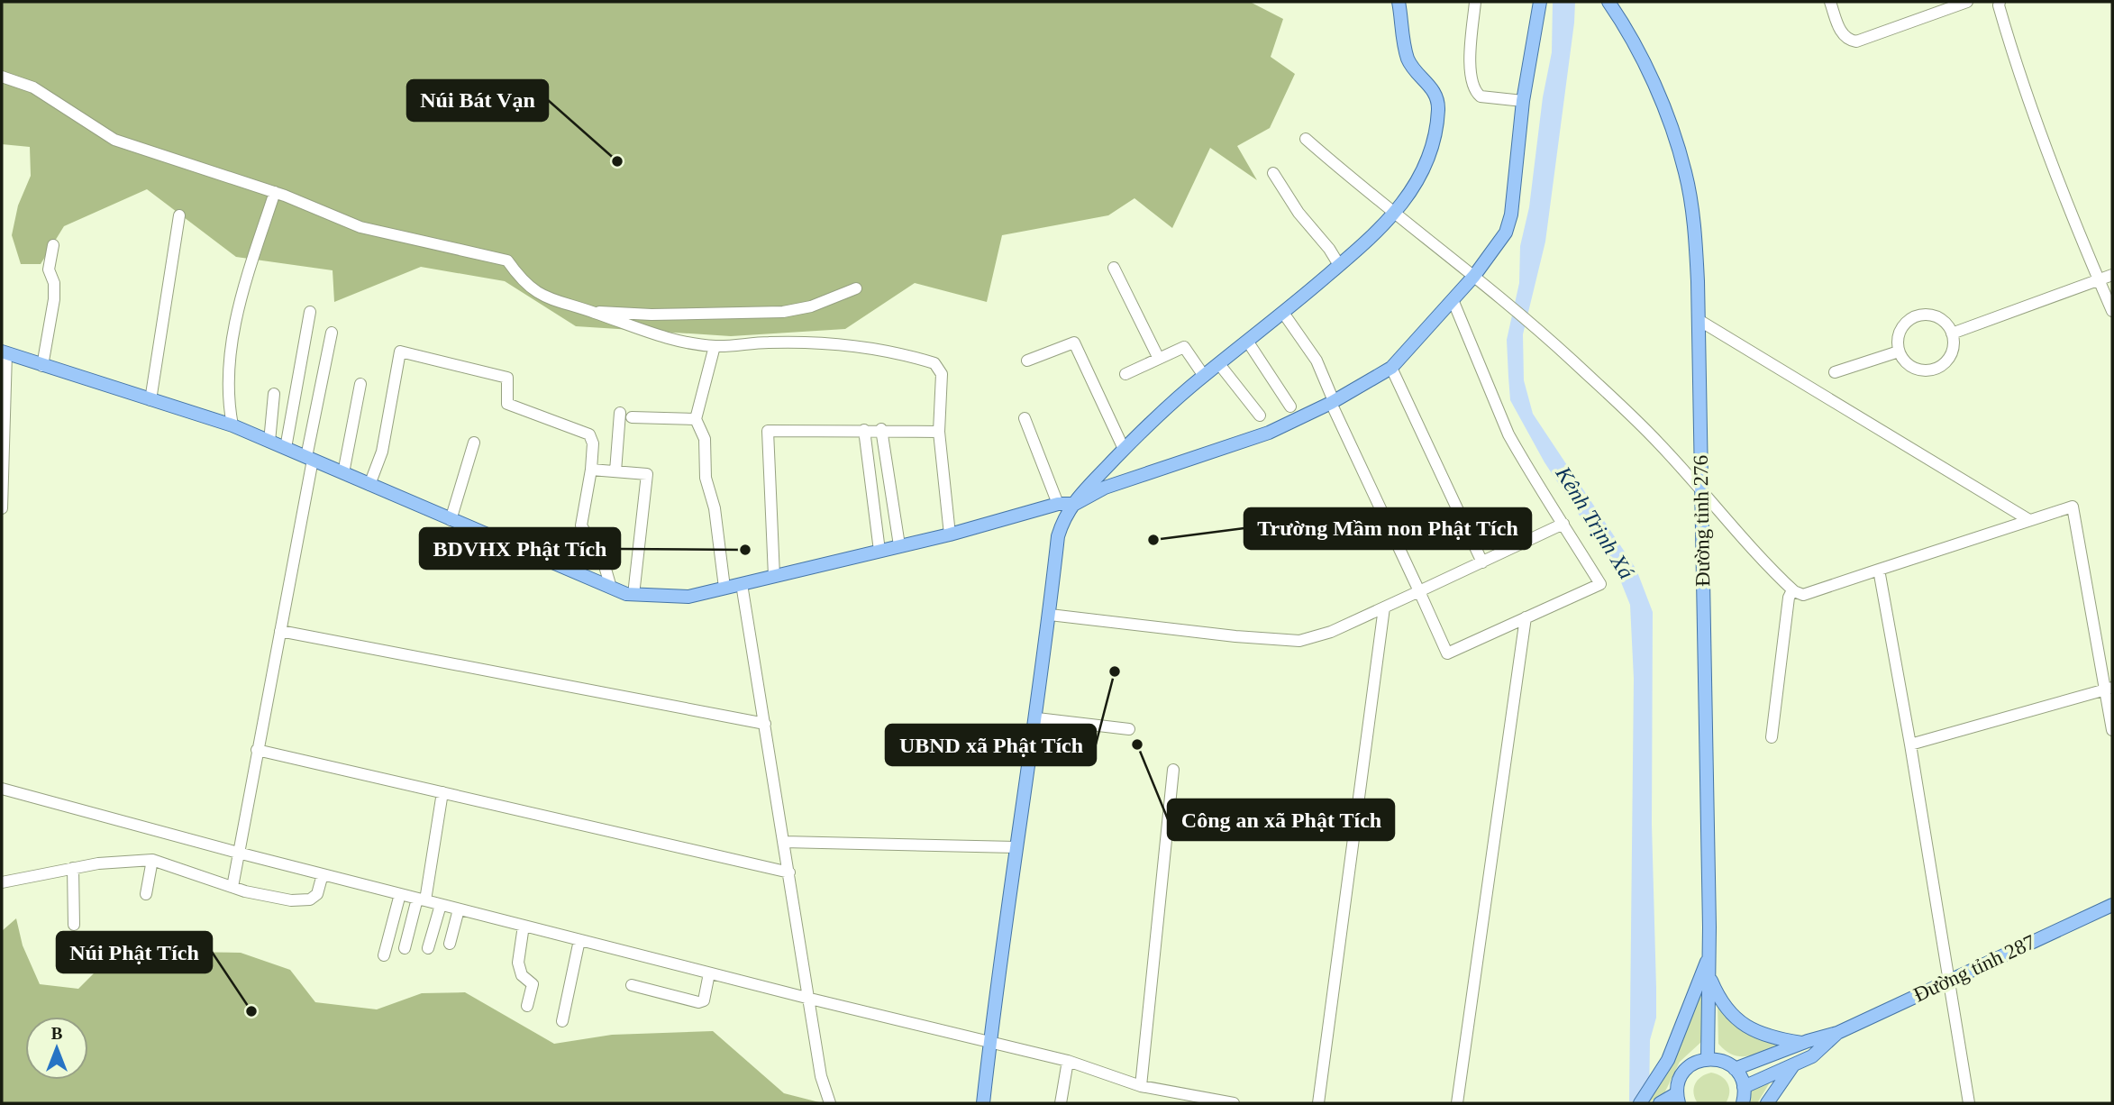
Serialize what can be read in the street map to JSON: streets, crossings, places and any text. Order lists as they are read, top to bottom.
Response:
{
  "streets": {
    "main road": ["Đường tỉnh 276", "Đường tỉnh 287"]
  },
  "water": ["Kênh Trịnh Xá"],
  "places": [
    "Núi Bát Vạn",
    "Trường Mầm non Phật Tích",
    "BDVHX Phật Tích",
    "UBND xã Phật Tích",
    "Công an xã Phật Tích",
    "Núi Phật Tích"
  ],
  "north": "top"
}
